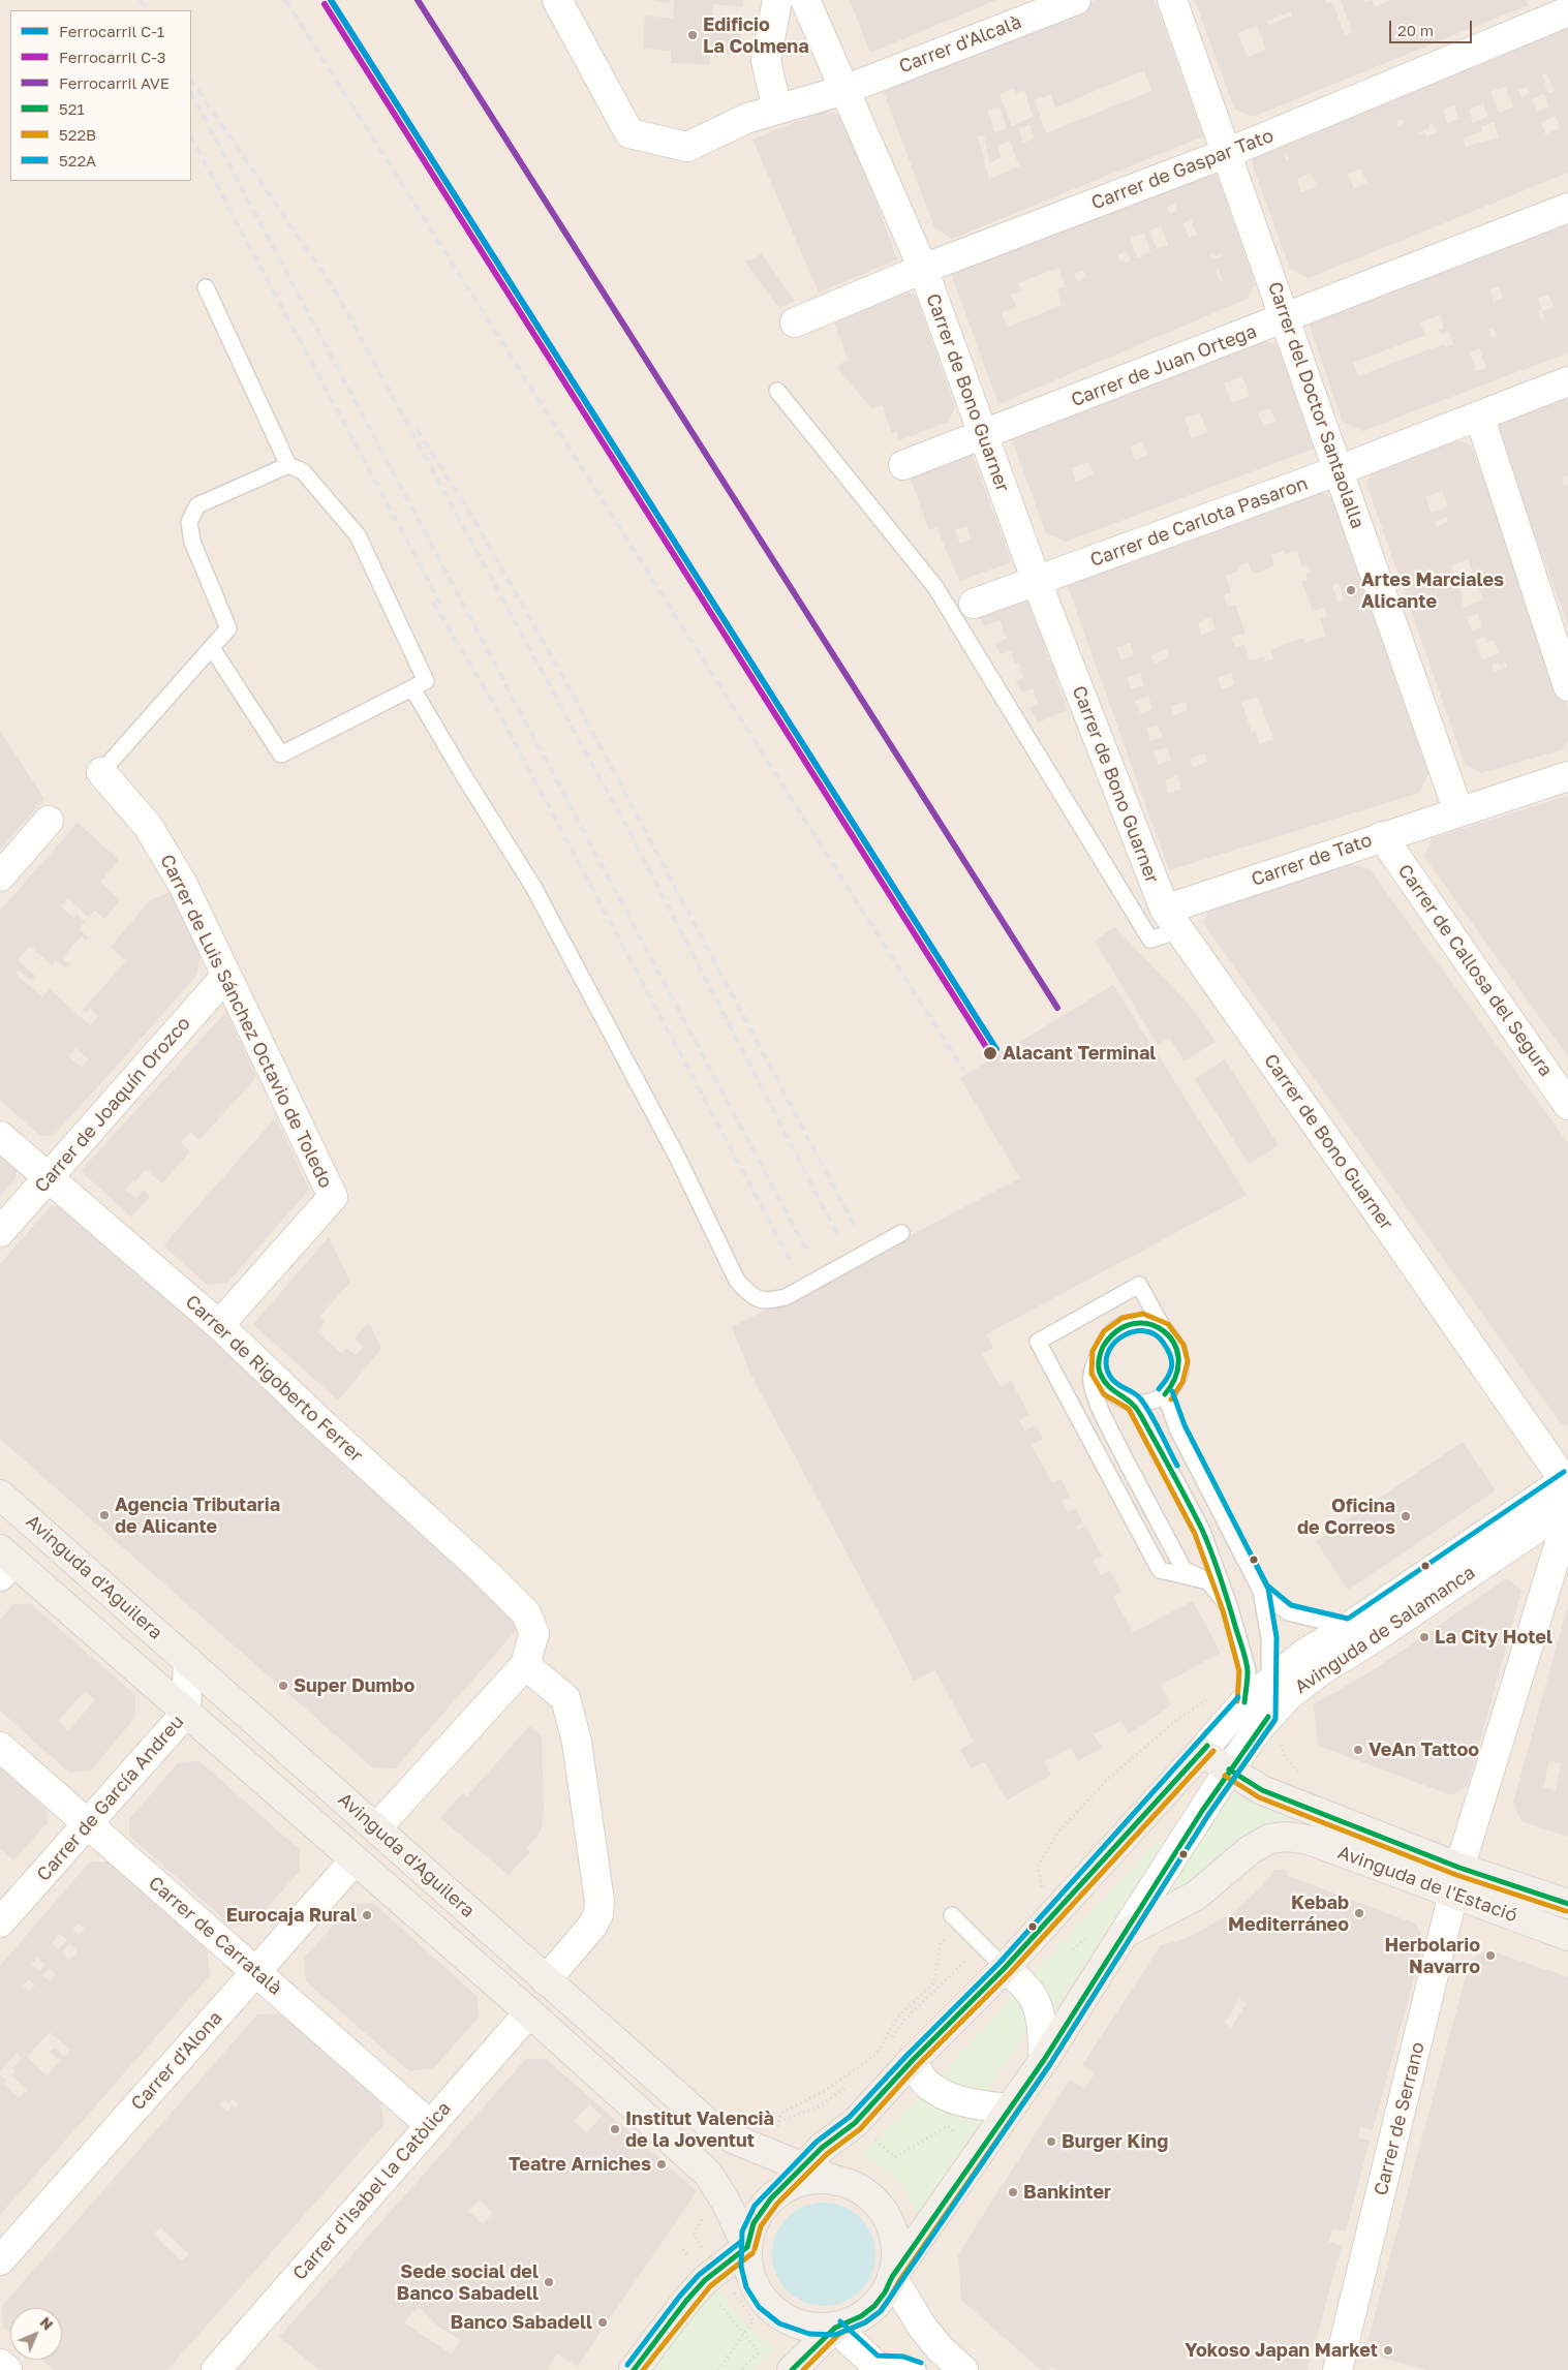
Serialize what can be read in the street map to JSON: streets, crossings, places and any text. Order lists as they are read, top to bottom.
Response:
{
  "streets": {
    "main road": ["Avinguda d'Aguilera", "Avinguda de Salamanca", "Avinguda de l'Estació"],
    "street": [
      "Carrer d'Alcalà",
      "Carrer de Gaspar Tato",
      "Carrer de Juan Ortega",
      "Carrer de Bono Guarner",
      "Carrer del Doctor Santaolalla",
      "Carrer de Carlota Pasaron",
      "Carrer de Tato",
      "Carrer de Callosa del Segura",
      "Carrer de Luis Sánchez Octavio de Toledo",
      "Carrer de Joaquín Orozco",
      "Carrer de Rigoberto Ferrer",
      "Carrer de García Andreu",
      "Carrer de Carratalà",
      "Carrer d'Alona",
      "Carrer de Serrano",
      "Carrer d'Isabel la Catòlica"
    ]
  },
  "crossings": [
    ["Carrer d'Alcalà", "Carrer de Bono Guarner"],
    ["Carrer de Gaspar Tato", "Carrer de Bono Guarner"],
    ["Carrer de Gaspar Tato", "Carrer del Doctor Santaolalla"],
    ["Carrer de Juan Ortega", "Carrer de Bono Guarner"],
    ["Carrer de Juan Ortega", "Carrer del Doctor Santaolalla"],
    ["Carrer de Bono Guarner", "Carrer de Carlota Pasaron"],
    ["Carrer de Bono Guarner", "Carrer de Tato"],
    ["Carrer de Bono Guarner", "Avinguda de Salamanca"],
    ["Carrer del Doctor Santaolalla", "Carrer de Carlota Pasaron"],
    ["Carrer del Doctor Santaolalla", "Carrer de Tato"],
    ["Carrer de Tato", "Carrer de Callosa del Segura"],
    ["Carrer de Luis Sánchez Octavio de Toledo", "Carrer de Joaquín Orozco"],
    ["Carrer de Luis Sánchez Octavio de Toledo", "Carrer de Rigoberto Ferrer"],
    ["Carrer de Joaquín Orozco", "Carrer de Rigoberto Ferrer"],
    ["Avinguda d'Aguilera", "Avinguda de Salamanca"],
    ["Avinguda d'Aguilera", "Carrer de García Andreu"],
    ["Avinguda d'Aguilera", "Carrer d'Alona"],
    ["Avinguda d'Aguilera", "Carrer d'Isabel la Catòlica"],
    ["Avinguda de Salamanca", "Avinguda de l'Estació"],
    ["Carrer de García Andreu", "Carrer de Carratalà"],
    ["Avinguda de l'Estació", "Carrer de Serrano"],
    ["Carrer de Carratalà", "Carrer d'Alona"],
    ["Carrer de Carratalà", "Carrer d'Isabel la Catòlica"]
  ],
  "places": [
    "Edificio La Colmena",
    "Artes Marciales Alicante",
    "Alacant Terminal",
    "Agencia Tributaria de Alicante",
    "Oficina de Correos",
    "La City Hotel",
    "Super Dumbo",
    "VeAn Tattoo",
    "Kebab Mediterráneo",
    "Eurocaja Rural",
    "Herbolario Navarro",
    "Institut Valencià de la Joventut",
    "Burger King",
    "Teatre Arniches",
    "Bankinter",
    "Sede social del Banco Sabadell",
    "Banco Sabadell",
    "Yokoso Japan Market"
  ],
  "lines": [
    "rail line C-1",
    "rail line AVE",
    "rail line C-3",
    "transit line 522B",
    "transit line 521",
    "transit line 522A"
  ],
  "legend": [
    "Ferrocarril C-1",
    "Ferrocarril C-3",
    "Ferrocarril AVE",
    "521",
    "522B",
    "522A"
  ],
  "scale_bar": "20 m",
  "north": "top right"
}
